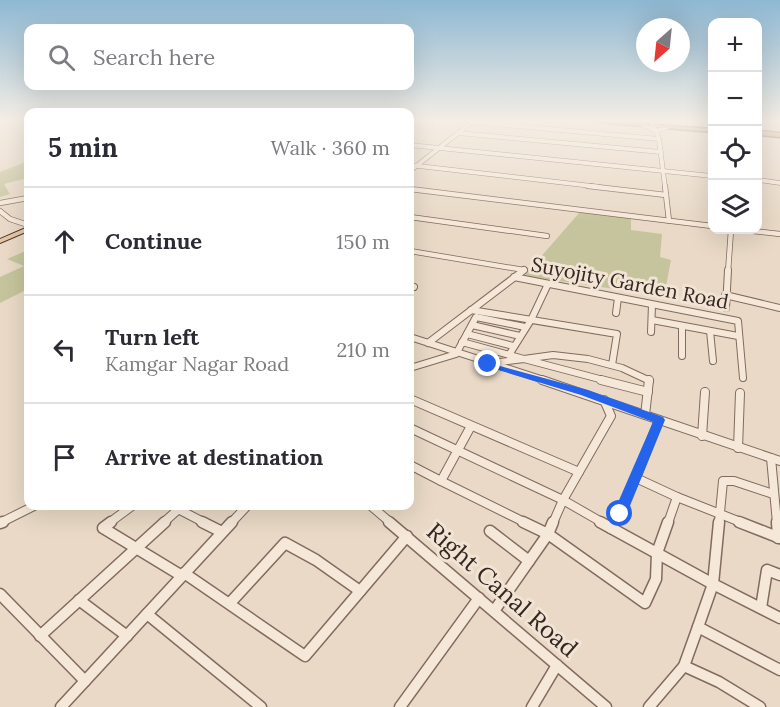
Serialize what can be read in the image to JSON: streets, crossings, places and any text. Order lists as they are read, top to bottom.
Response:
{
  "streets": {
    "street": ["Suyojity Garden Road", "Right Canal Road"]
  },
  "north": "bottom left",
  "page": {
    "map_buttons": ["+", "−"],
    "search": "Search here",
    "heading": ["5 min", "Walk · 360 m"],
    "list": [
      ["Continue", "150 m"],
      ["Turn left", "Kamgar Nagar Road", "210 m"],
      "Arrive at destination"
    ]
  }
}
